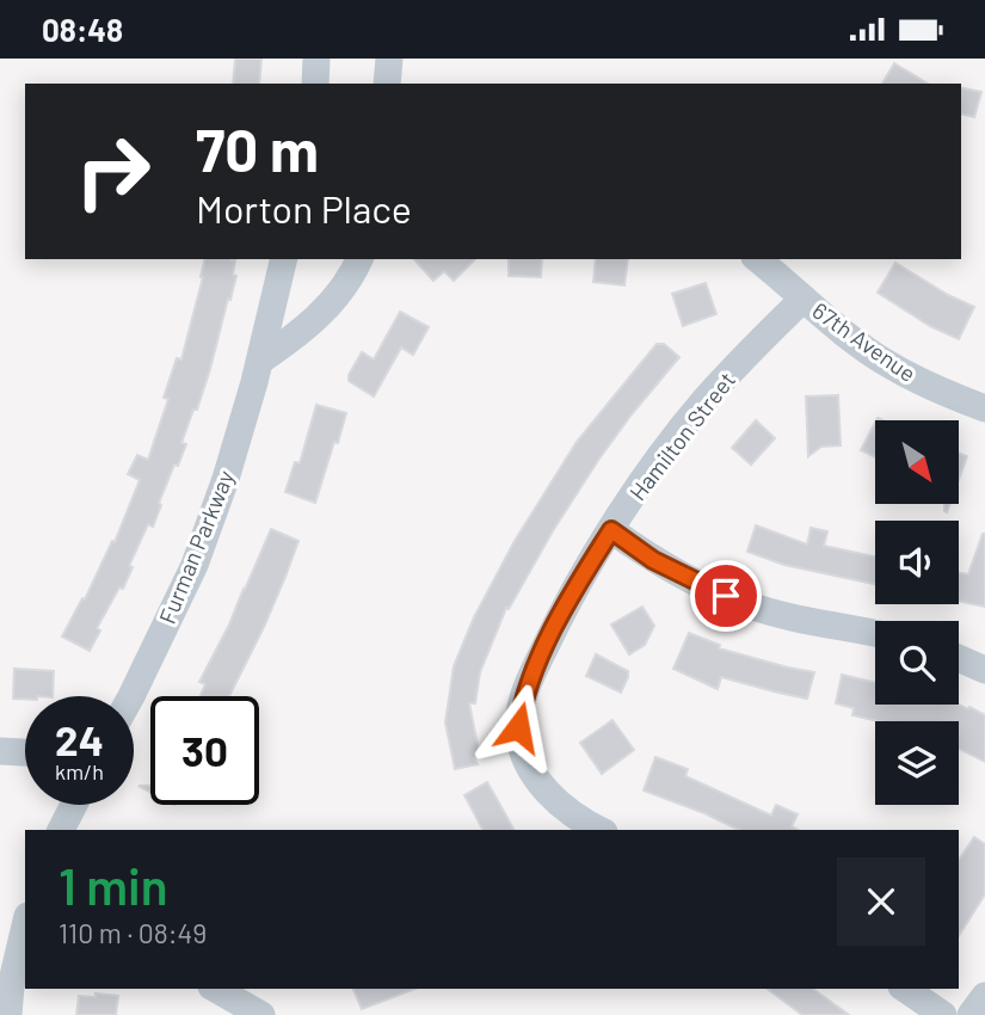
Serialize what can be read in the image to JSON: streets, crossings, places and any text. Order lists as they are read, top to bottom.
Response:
{
  "streets": {
    "street": ["67th Avenue", "Hamilton Street", "Furman Parkway"]
  },
  "crossings": [
    ["67th Avenue", "Hamilton Street"]
  ],
  "north": "bottom right",
  "page": {
    "status": "08:48",
    "turn": ["70 m", "Morton Place"],
    "speed": "24 km/h",
    "limit": "30",
    "heading": ["1 min", "110 m · 08:49"]
  }
}
